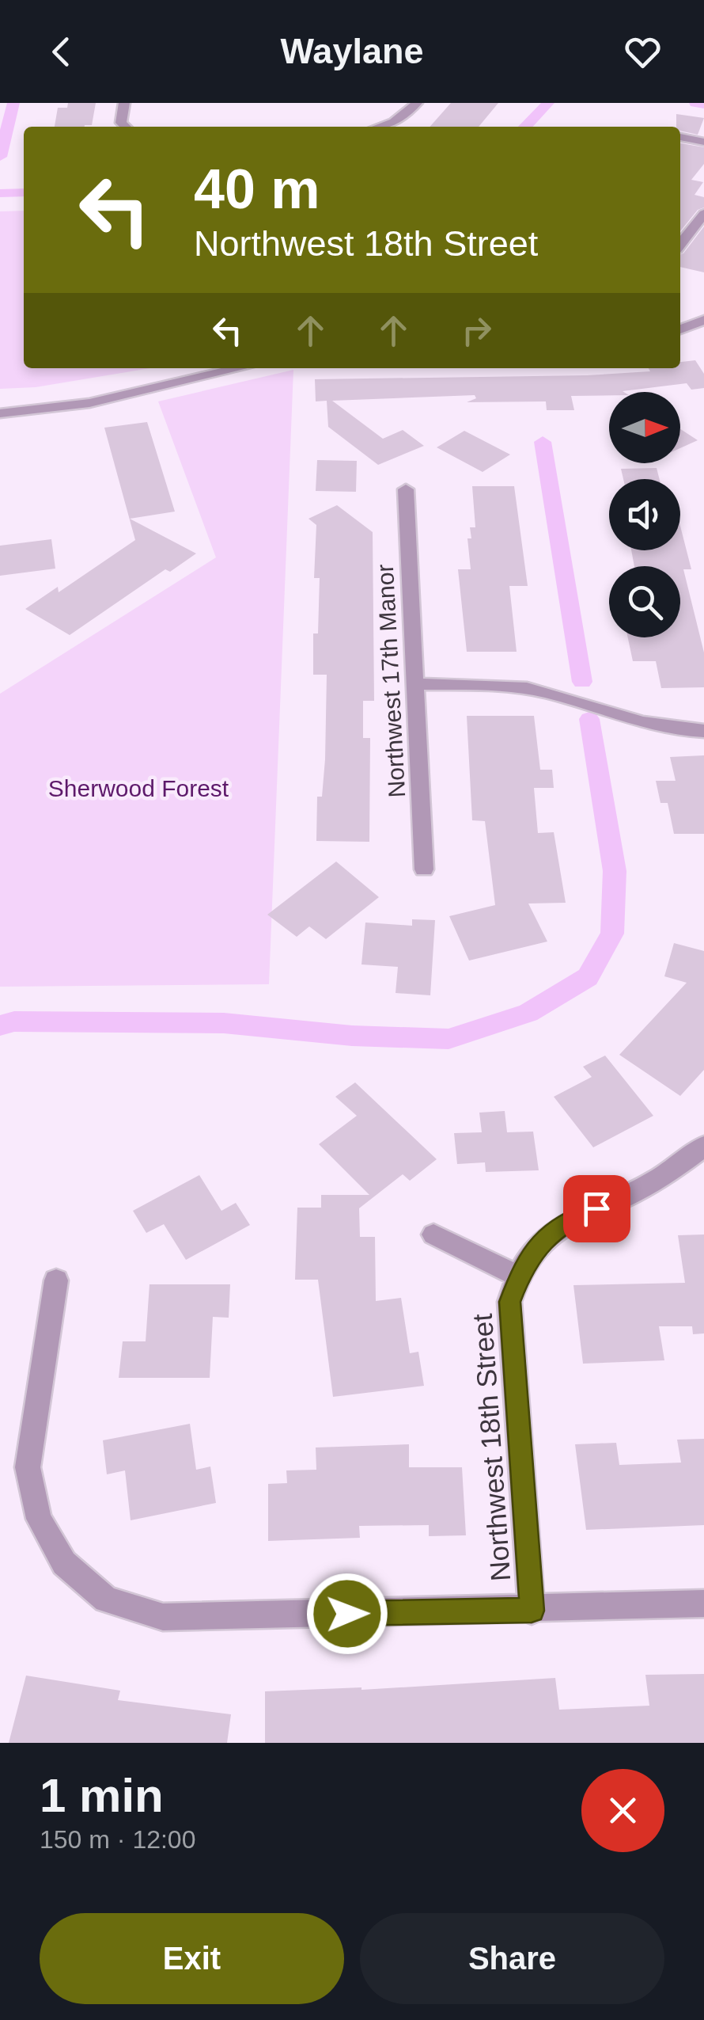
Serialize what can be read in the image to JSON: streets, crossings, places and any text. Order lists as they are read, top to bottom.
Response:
{
  "streets": {
    "street": ["Northwest 17th Manor", "Northwest 18th Street"]
  },
  "parks": ["Sherwood Forest"],
  "north": "right",
  "page": {
    "header": "Waylane",
    "turn": ["40 m", "Northwest 18th Street"],
    "heading": ["1 min", "150 m · 12:00"],
    "buttons": ["Exit", "Share"]
  }
}
